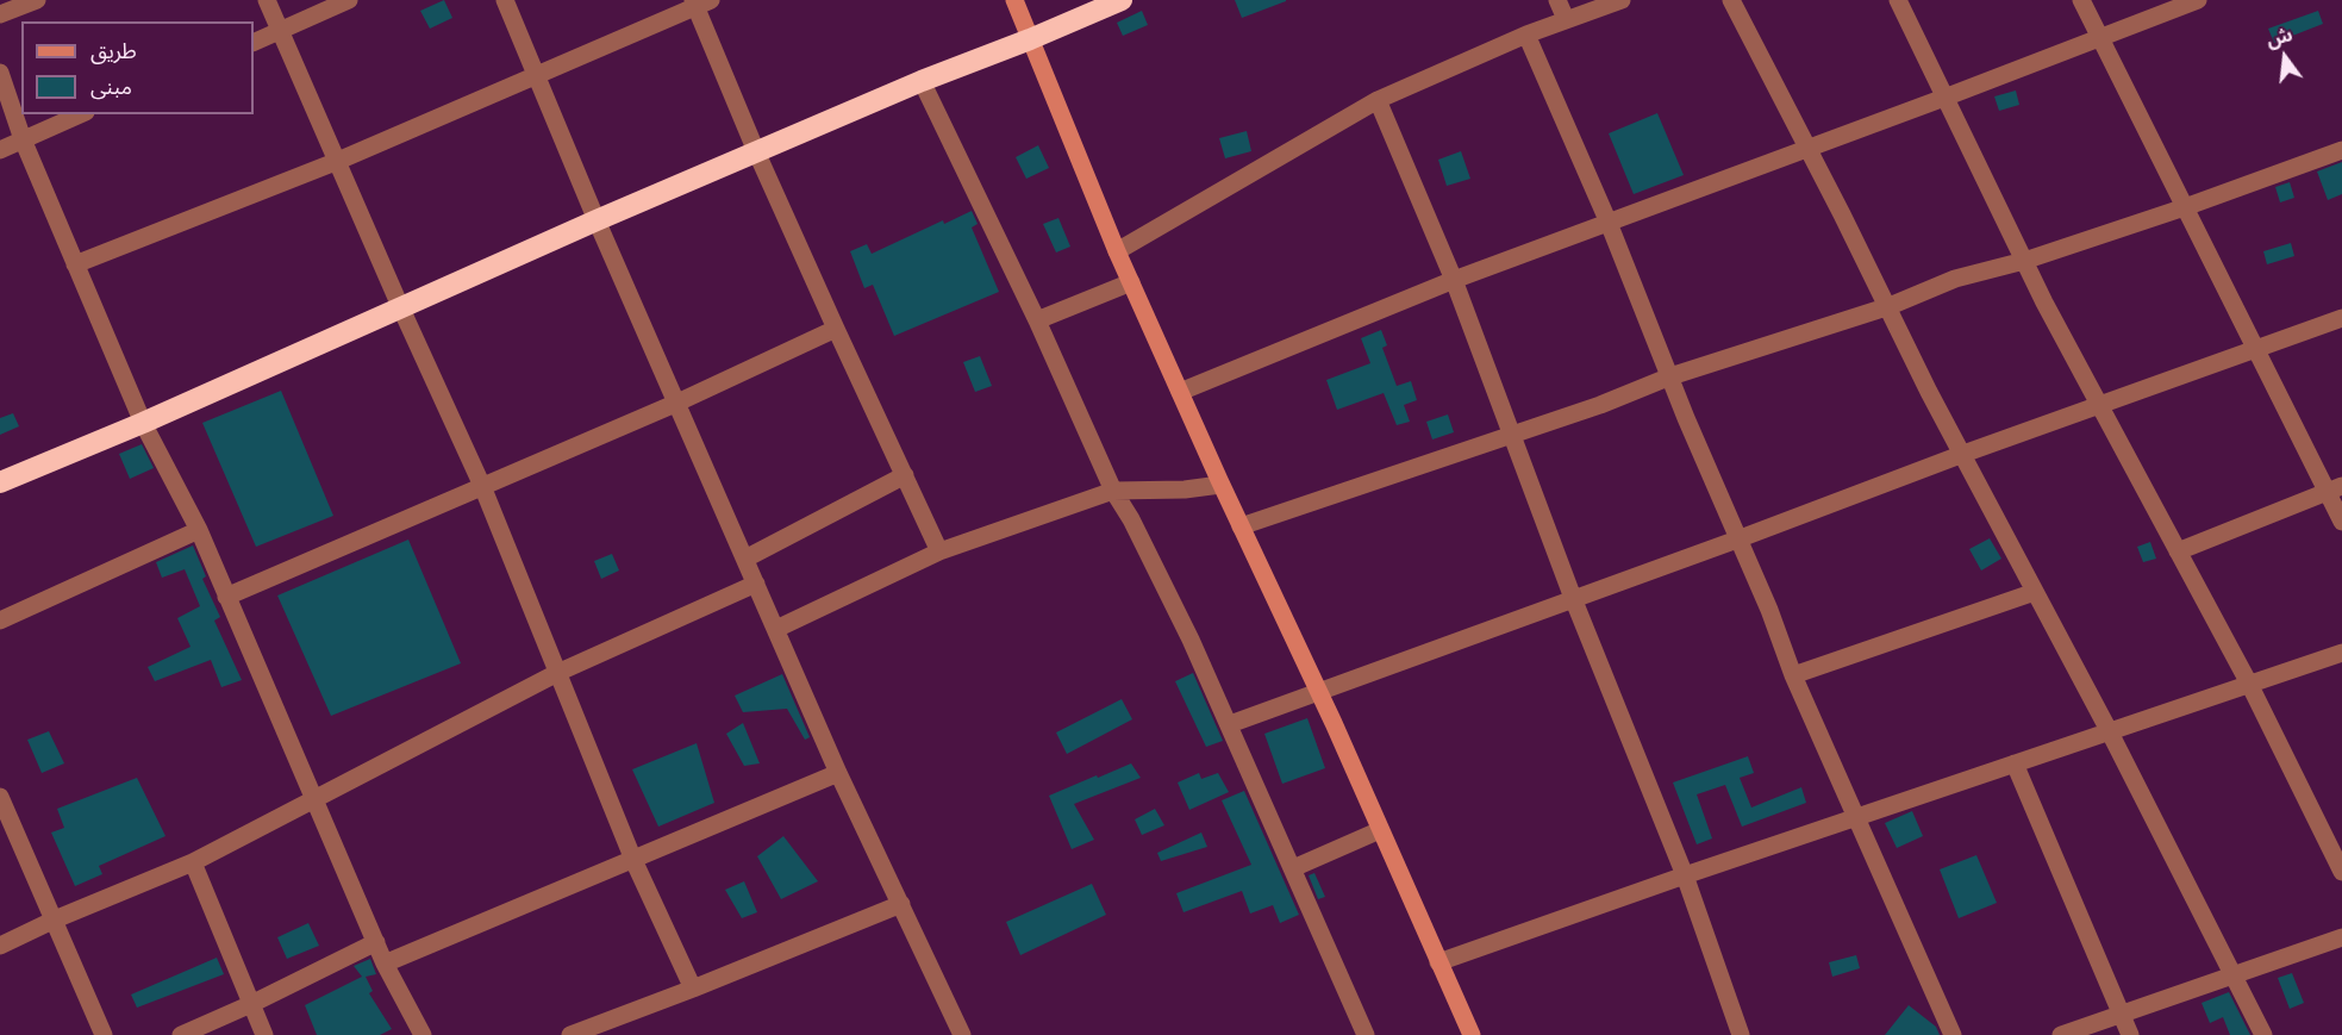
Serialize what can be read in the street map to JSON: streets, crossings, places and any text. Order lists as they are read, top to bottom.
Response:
{
  "legend": ["طريق", "مبنى"],
  "north": "top"
}
